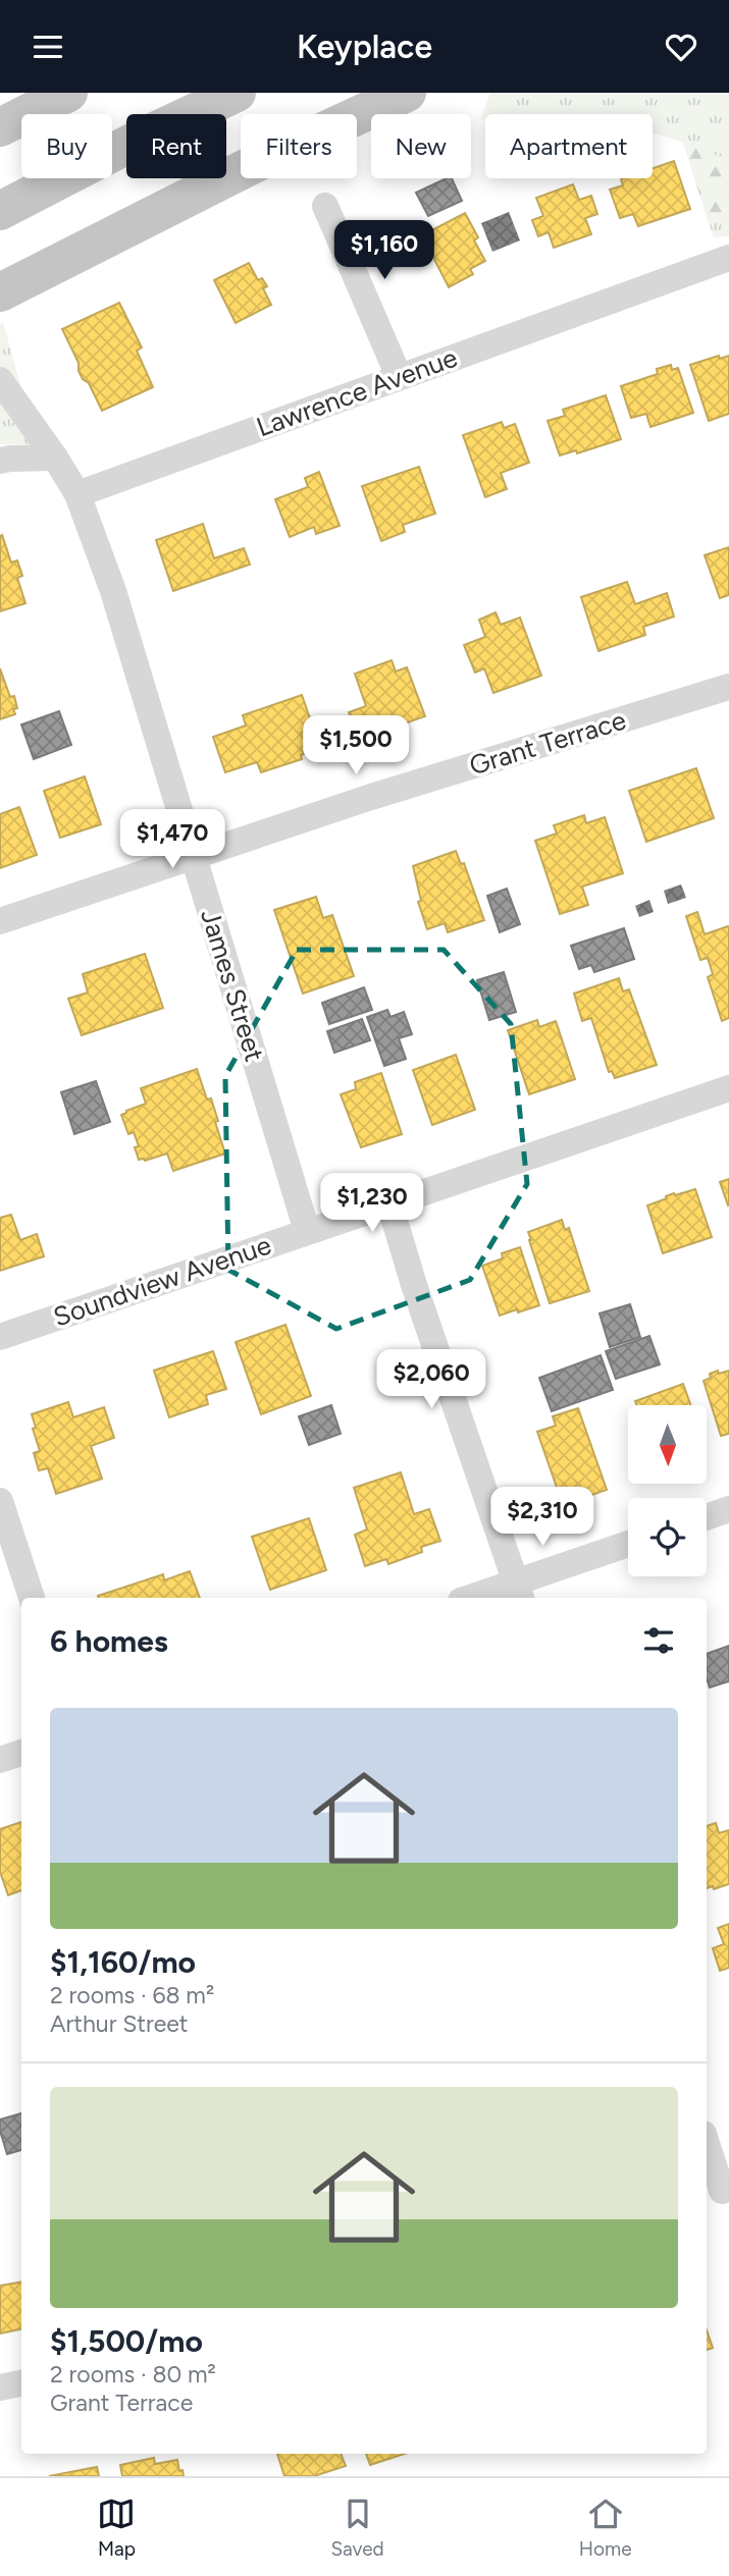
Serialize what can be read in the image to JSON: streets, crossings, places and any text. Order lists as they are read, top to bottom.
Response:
{
  "streets": {
    "street": [
      "Lawrence Avenue",
      "Grant Terrace",
      "James Street",
      "Soundview Avenue"
    ]
  },
  "crossings": [
    ["Lawrence Avenue", "James Street"],
    ["Grant Terrace", "James Street"],
    ["James Street", "Soundview Avenue"]
  ],
  "north": "bottom",
  "page": {
    "header": "Keyplace",
    "chip": [
      "Buy",
      "Rent",
      "Filters",
      "New",
      "Apartment"
    ],
    "price": [
      "$1,160",
      "$1,500",
      "$1,470",
      "$1,230",
      "$2,060",
      "$2,310"
    ],
    "heading": "6 homes",
    "list": [
      {
        "name": "$1,160/mo",
        "note": "2 rooms · 68 m² · Arthur Street"
      },
      {
        "name": "$1,500/mo",
        "note": "2 rooms · 80 m² · Grant Terrace"
      }
    ],
    "tabs": ["Map", "Saved", "Home"]
  }
}
